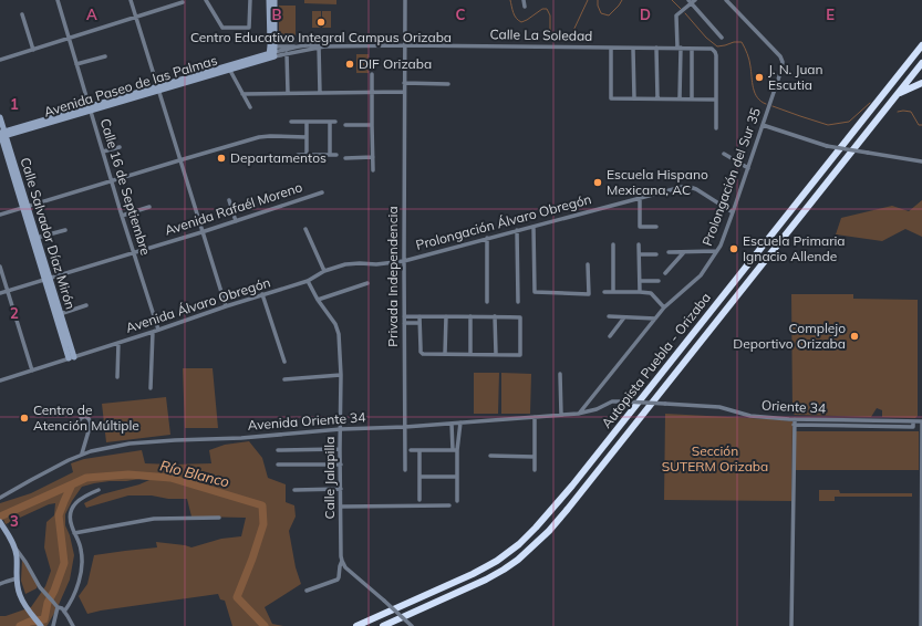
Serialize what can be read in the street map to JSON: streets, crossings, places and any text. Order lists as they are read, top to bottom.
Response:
{
  "streets": {
    "highway": ["Autopista Puebla - Orizaba"],
    "street": [
      "Calle La Soledad",
      "Avenida Paseo de las Palmas",
      "Prolongación del Sur 35",
      "Calle 16 de Septiembre",
      "Avenida Rafaél Moreno",
      "Prolongación Álvaro Obregón",
      "Calle Salvador Díaz Mirón",
      "Privada Independencia",
      "Avenida Álvaro Obregón",
      "Oriente 34",
      "Avenida Oriente 34",
      "Calle Jalapilla"
    ]
  },
  "crossings": [
    ["Calle La Soledad", "Avenida Paseo de las Palmas"],
    ["Calle La Soledad", "Privada Independencia"],
    ["Avenida Paseo de las Palmas", "Calle 16 de Septiembre"],
    ["Avenida Paseo de las Palmas", "Calle Salvador Díaz Mirón"],
    ["Avenida Paseo de las Palmas", "Privada Independencia"],
    ["Prolongación del Sur 35", "Prolongación Álvaro Obregón"],
    ["Prolongación del Sur 35", "Avenida Oriente 34"],
    ["Calle 16 de Septiembre", "Avenida Rafaél Moreno"],
    ["Calle 16 de Septiembre", "Avenida Álvaro Obregón"],
    ["Avenida Rafaél Moreno", "Calle Salvador Díaz Mirón"],
    ["Prolongación Álvaro Obregón", "Privada Independencia"],
    ["Prolongación Álvaro Obregón", "Avenida Álvaro Obregón"],
    ["Calle Salvador Díaz Mirón", "Avenida Álvaro Obregón"],
    ["Privada Independencia", "Avenida Álvaro Obregón"],
    ["Privada Independencia", "Avenida Oriente 34"],
    ["Avenida Álvaro Obregón", "Calle Jalapilla"],
    ["Oriente 34", "Avenida Oriente 34"],
    ["Avenida Oriente 34", "Calle Jalapilla"]
  ],
  "water": ["Río Blanco"],
  "parks": ["Sección SUTERM Orizaba"],
  "places": [
    "Centro Educativo Integral Campus Orizaba",
    "DIF Orizaba",
    "J. N. Juan Escutia",
    "Departamentos",
    "Escuela Hispano Mexicana, AC",
    "Escuela Primaria Ignacio Allende",
    "Complejo Deportivo Orizaba",
    "Centro de Atención Múltiple"
  ],
  "grid": {
    "columns": [
      "A",
      "B",
      "C",
      "D",
      "E"
    ],
    "rows": ["1", "2", "3"]
  }
}
